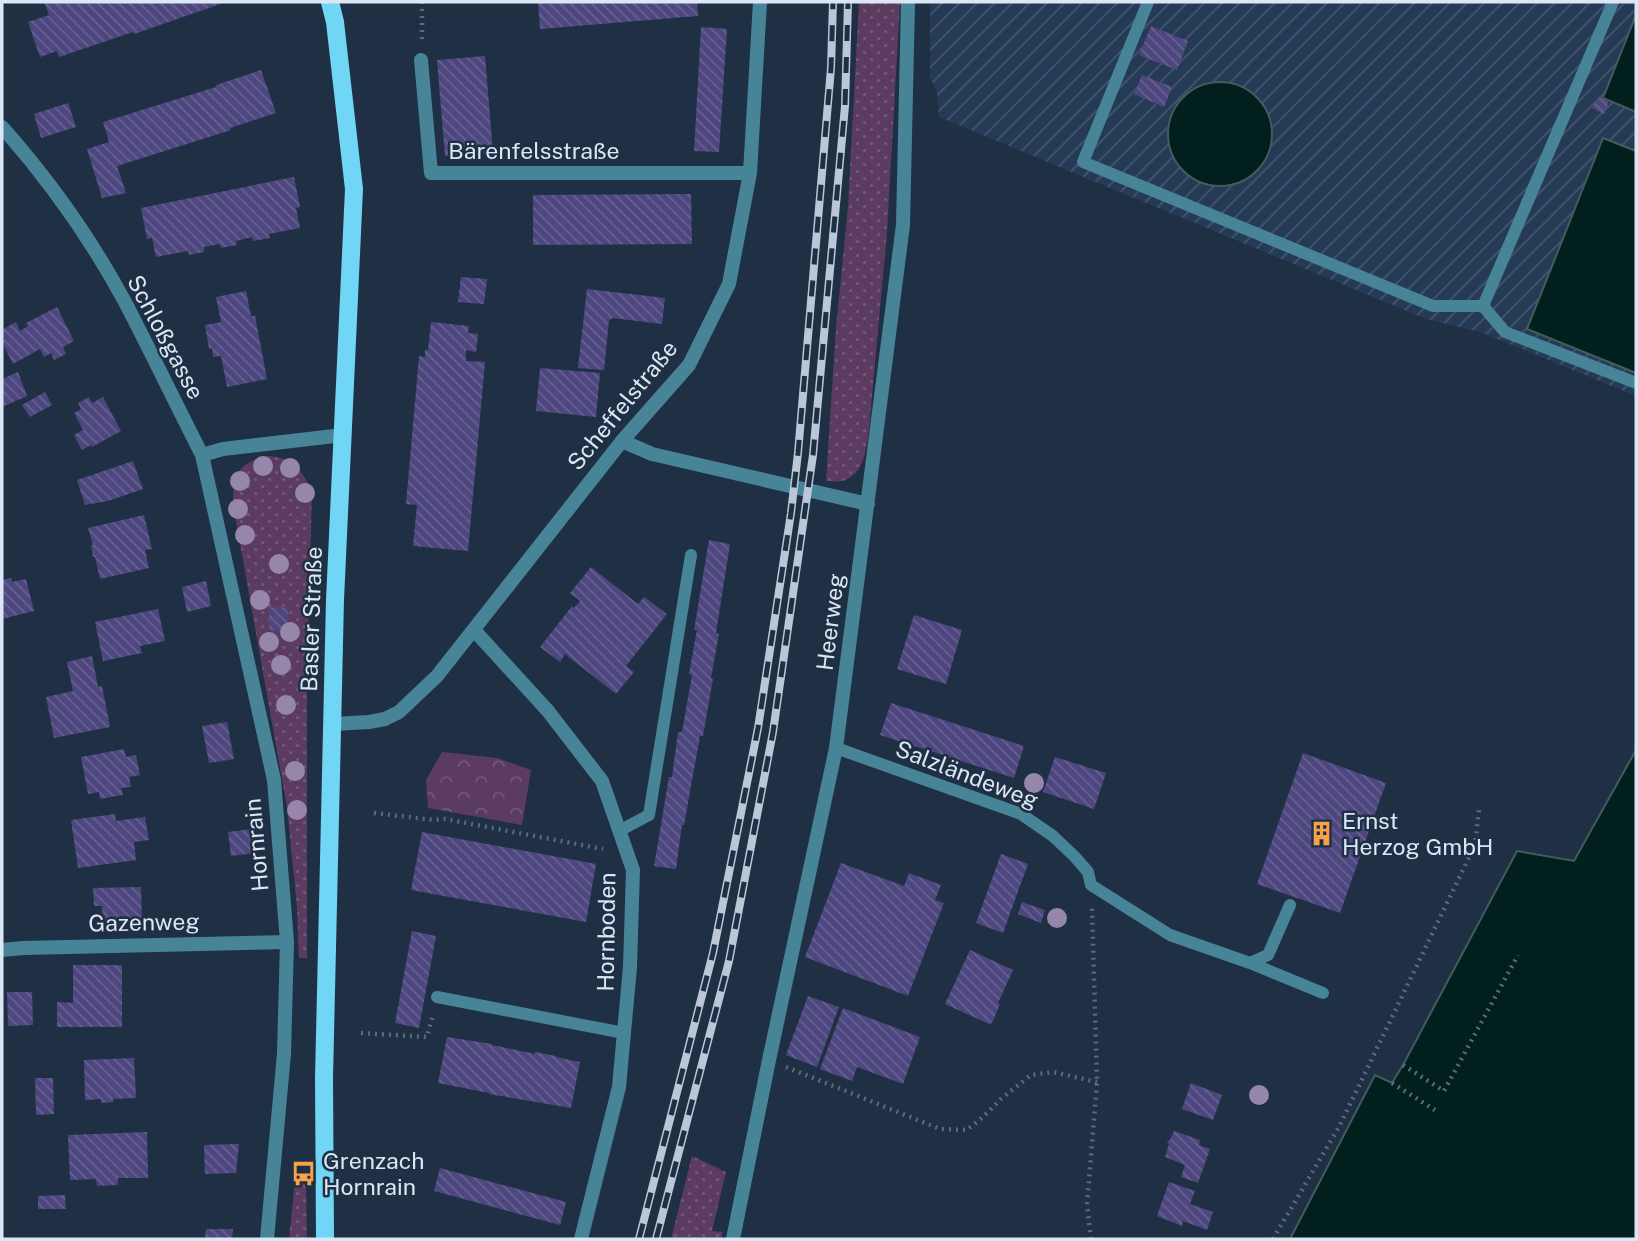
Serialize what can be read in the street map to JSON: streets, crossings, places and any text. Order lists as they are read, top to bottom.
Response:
{
  "streets": {
    "main road": ["Basler Straße"],
    "street": [
      "Bärenfelsstraße",
      "Schloßgasse",
      "Scheffelstraße",
      "Heerweg",
      "Hornrain",
      "Gazenweg",
      "Hornboden"
    ],
    "lane": ["Salzländeweg"]
  },
  "crossings": [
    ["Bärenfelsstraße", "Scheffelstraße"],
    ["Schloßgasse", "Hornrain"],
    ["Scheffelstraße", "Basler Straße"],
    ["Scheffelstraße", "Hornboden"],
    ["Heerweg", "Salzländeweg"],
    ["Hornrain", "Gazenweg"]
  ],
  "places": {
    "building": ["Ernst Herzog GmbH"],
    "bus stop": ["Grenzach Hornrain"]
  }
}
